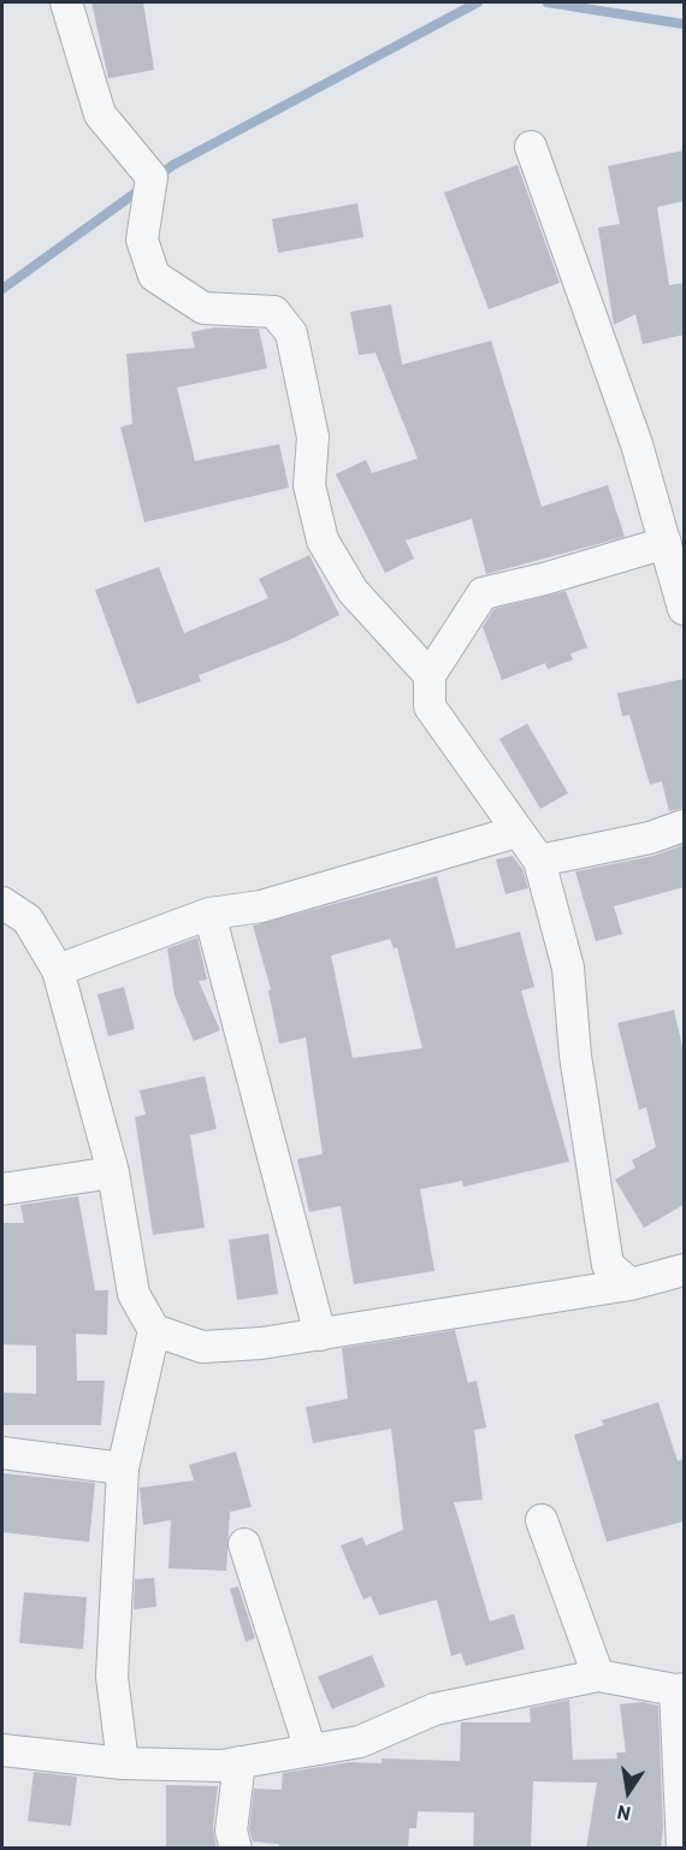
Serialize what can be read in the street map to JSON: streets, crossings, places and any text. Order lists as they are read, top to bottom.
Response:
{
  "north": "bottom"
}
